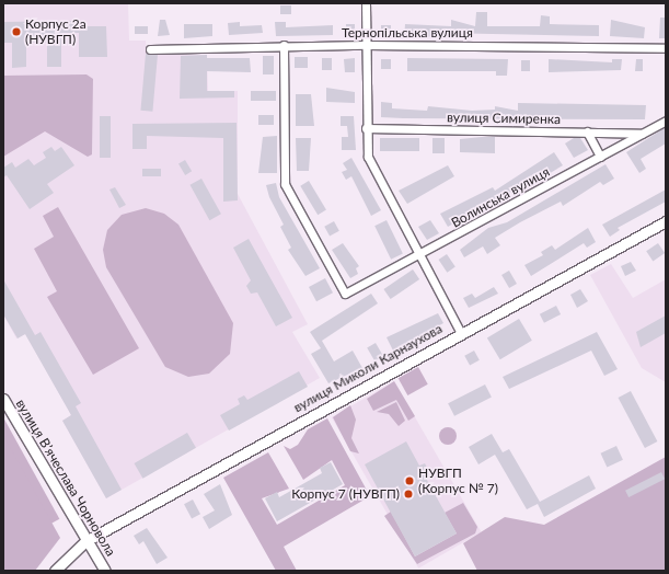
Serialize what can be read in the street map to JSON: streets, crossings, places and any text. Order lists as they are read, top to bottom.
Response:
{
  "streets": {
    "main road": ["вулиця Миколи Карнаухова", "вулиця Вʼячеслава Чорновола"],
    "street": ["Тернопільська вулиця", "вулиця Симиренка", "Волинська вулиця"]
  },
  "crossings": [
    ["Тернопільська вулиця", "Волинська вулиця"],
    ["вулиця Симиренка", "Волинська вулиця"],
    ["вулиця Миколи Карнаухова", "вулиця Вʼячеслава Чорновола"]
  ],
  "places": ["Корпус 2а (НУВГП)", "НУВГП (Корпус № 7)", "Корпус 7 (НУВГП)"]
}
